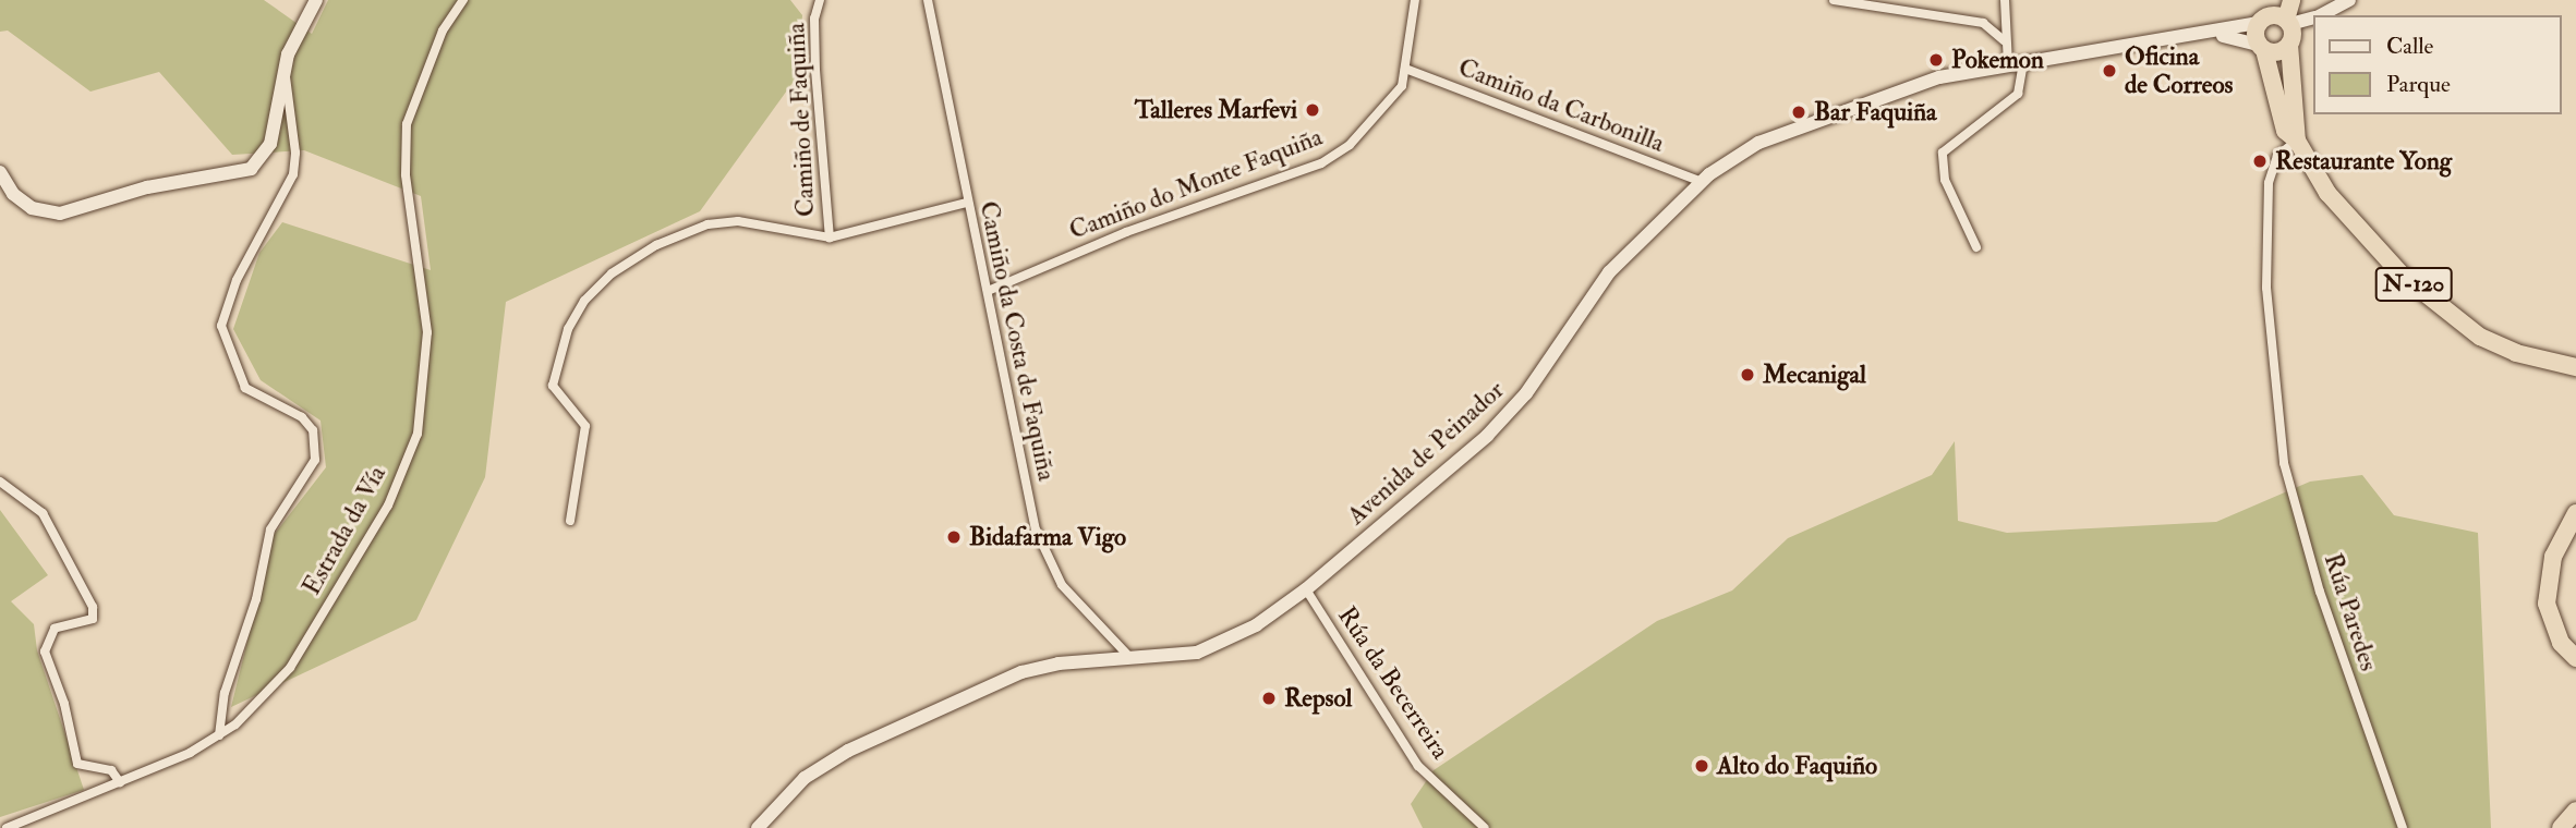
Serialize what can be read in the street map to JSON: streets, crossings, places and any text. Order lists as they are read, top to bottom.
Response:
{
  "streets": {
    "highway": ["N-120"],
    "street": [
      "Camiño da Carbonilla",
      "Camiño de Faquiña",
      "Camiño do Monte Faquiña",
      "Camiño da Costa de Faquiña",
      "Avenida de Peinador",
      "Estrada da Vía",
      "Rúa Paredes",
      "Rúa da Becerreira"
    ]
  },
  "crossings": [
    ["Camiño da Carbonilla", "Camiño do Monte Faquiña"],
    ["Camiño da Carbonilla", "Avenida de Peinador"],
    ["Camiño do Monte Faquiña", "Camiño da Costa de Faquiña"],
    ["N-120", "Avenida de Peinador"],
    ["N-120", "Rúa Paredes"],
    ["Camiño da Costa de Faquiña", "Avenida de Peinador"],
    ["Avenida de Peinador", "Rúa da Becerreira"]
  ],
  "places": [
    "Pokemon",
    "Oficina de Correos",
    "Talleres Marfevi",
    "Bar Faquiña",
    "Restaurante Yong",
    "Mecanigal",
    "Bidafarma Vigo",
    "Repsol",
    "Alto do Faquiño"
  ],
  "legend": ["Calle", "Parque"]
}
